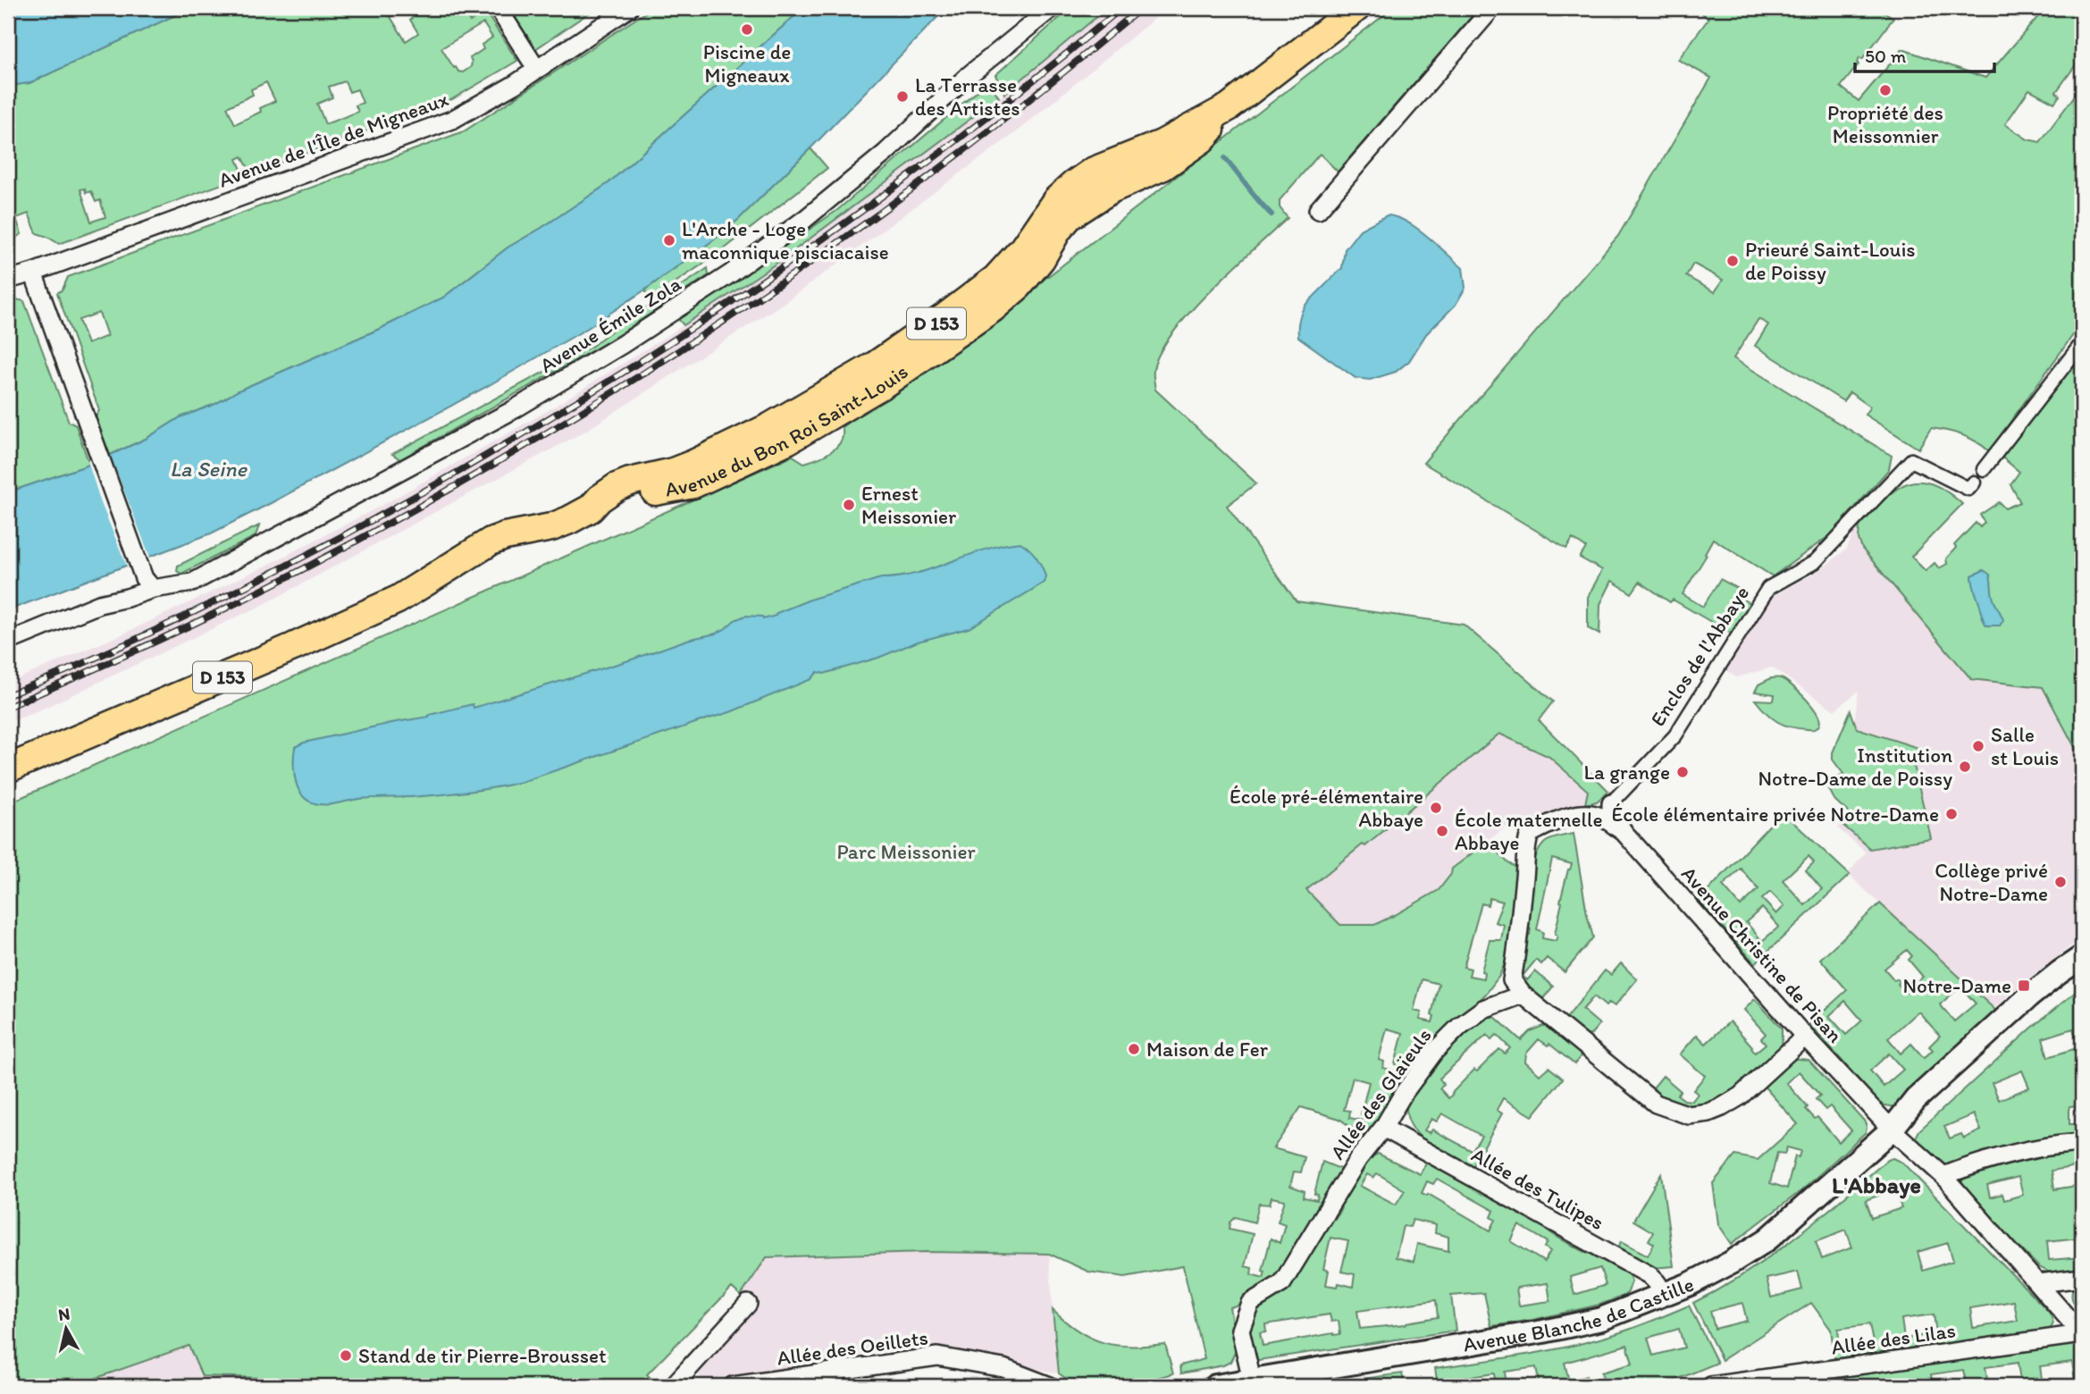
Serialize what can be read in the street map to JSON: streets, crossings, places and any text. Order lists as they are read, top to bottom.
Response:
{
  "streets": {
    "main road": ["D 153", "Avenue du Bon Roi Saint-Louis"],
    "street": [
      "Avenue de l'Île de Migneaux",
      "Avenue Émile Zola",
      "Enclos de l'Abbaye",
      "Avenue Christine de Pisan",
      "Allée des Glaïeuls",
      "Allée des Tulipes",
      "Avenue Blanche de Castille",
      "Allée des Lilas",
      "Allée des Oeillets"
    ]
  },
  "crossings": [
    ["Enclos de l'Abbaye", "Avenue Christine de Pisan"],
    ["Avenue Christine de Pisan", "Avenue Blanche de Castille"],
    ["Avenue Christine de Pisan", "Allée des Lilas"],
    ["Allée des Glaïeuls", "Allée des Tulipes"],
    ["Allée des Glaïeuls", "Avenue Blanche de Castille"],
    ["Allée des Tulipes", "Avenue Blanche de Castille"]
  ],
  "districts": ["L'Abbaye"],
  "water": ["La Seine"],
  "parks": ["Parc Meissonier"],
  "places": {
    "other": [
      "Piscine de Migneaux",
      "Propriété des Meissonnier",
      "La Terrasse des Artistes",
      "L'Arche - Loge maconnique pisciacaise",
      "Prieuré Saint-Louis de Poissy",
      "Ernest Meissonier",
      "Salle st Louis",
      "Institution Notre-Dame de Poissy",
      "La grange",
      "École pré-élémentaire Abbaye",
      "École élémentaire privée Notre-Dame",
      "École maternelle Abbaye",
      "Collège privé Notre-Dame",
      "Maison de Fer",
      "Stand de tir Pierre-Brousset"
    ],
    "transit": ["Notre-Dame"]
  },
  "scale_bar": "50 m",
  "north": "top"
}
